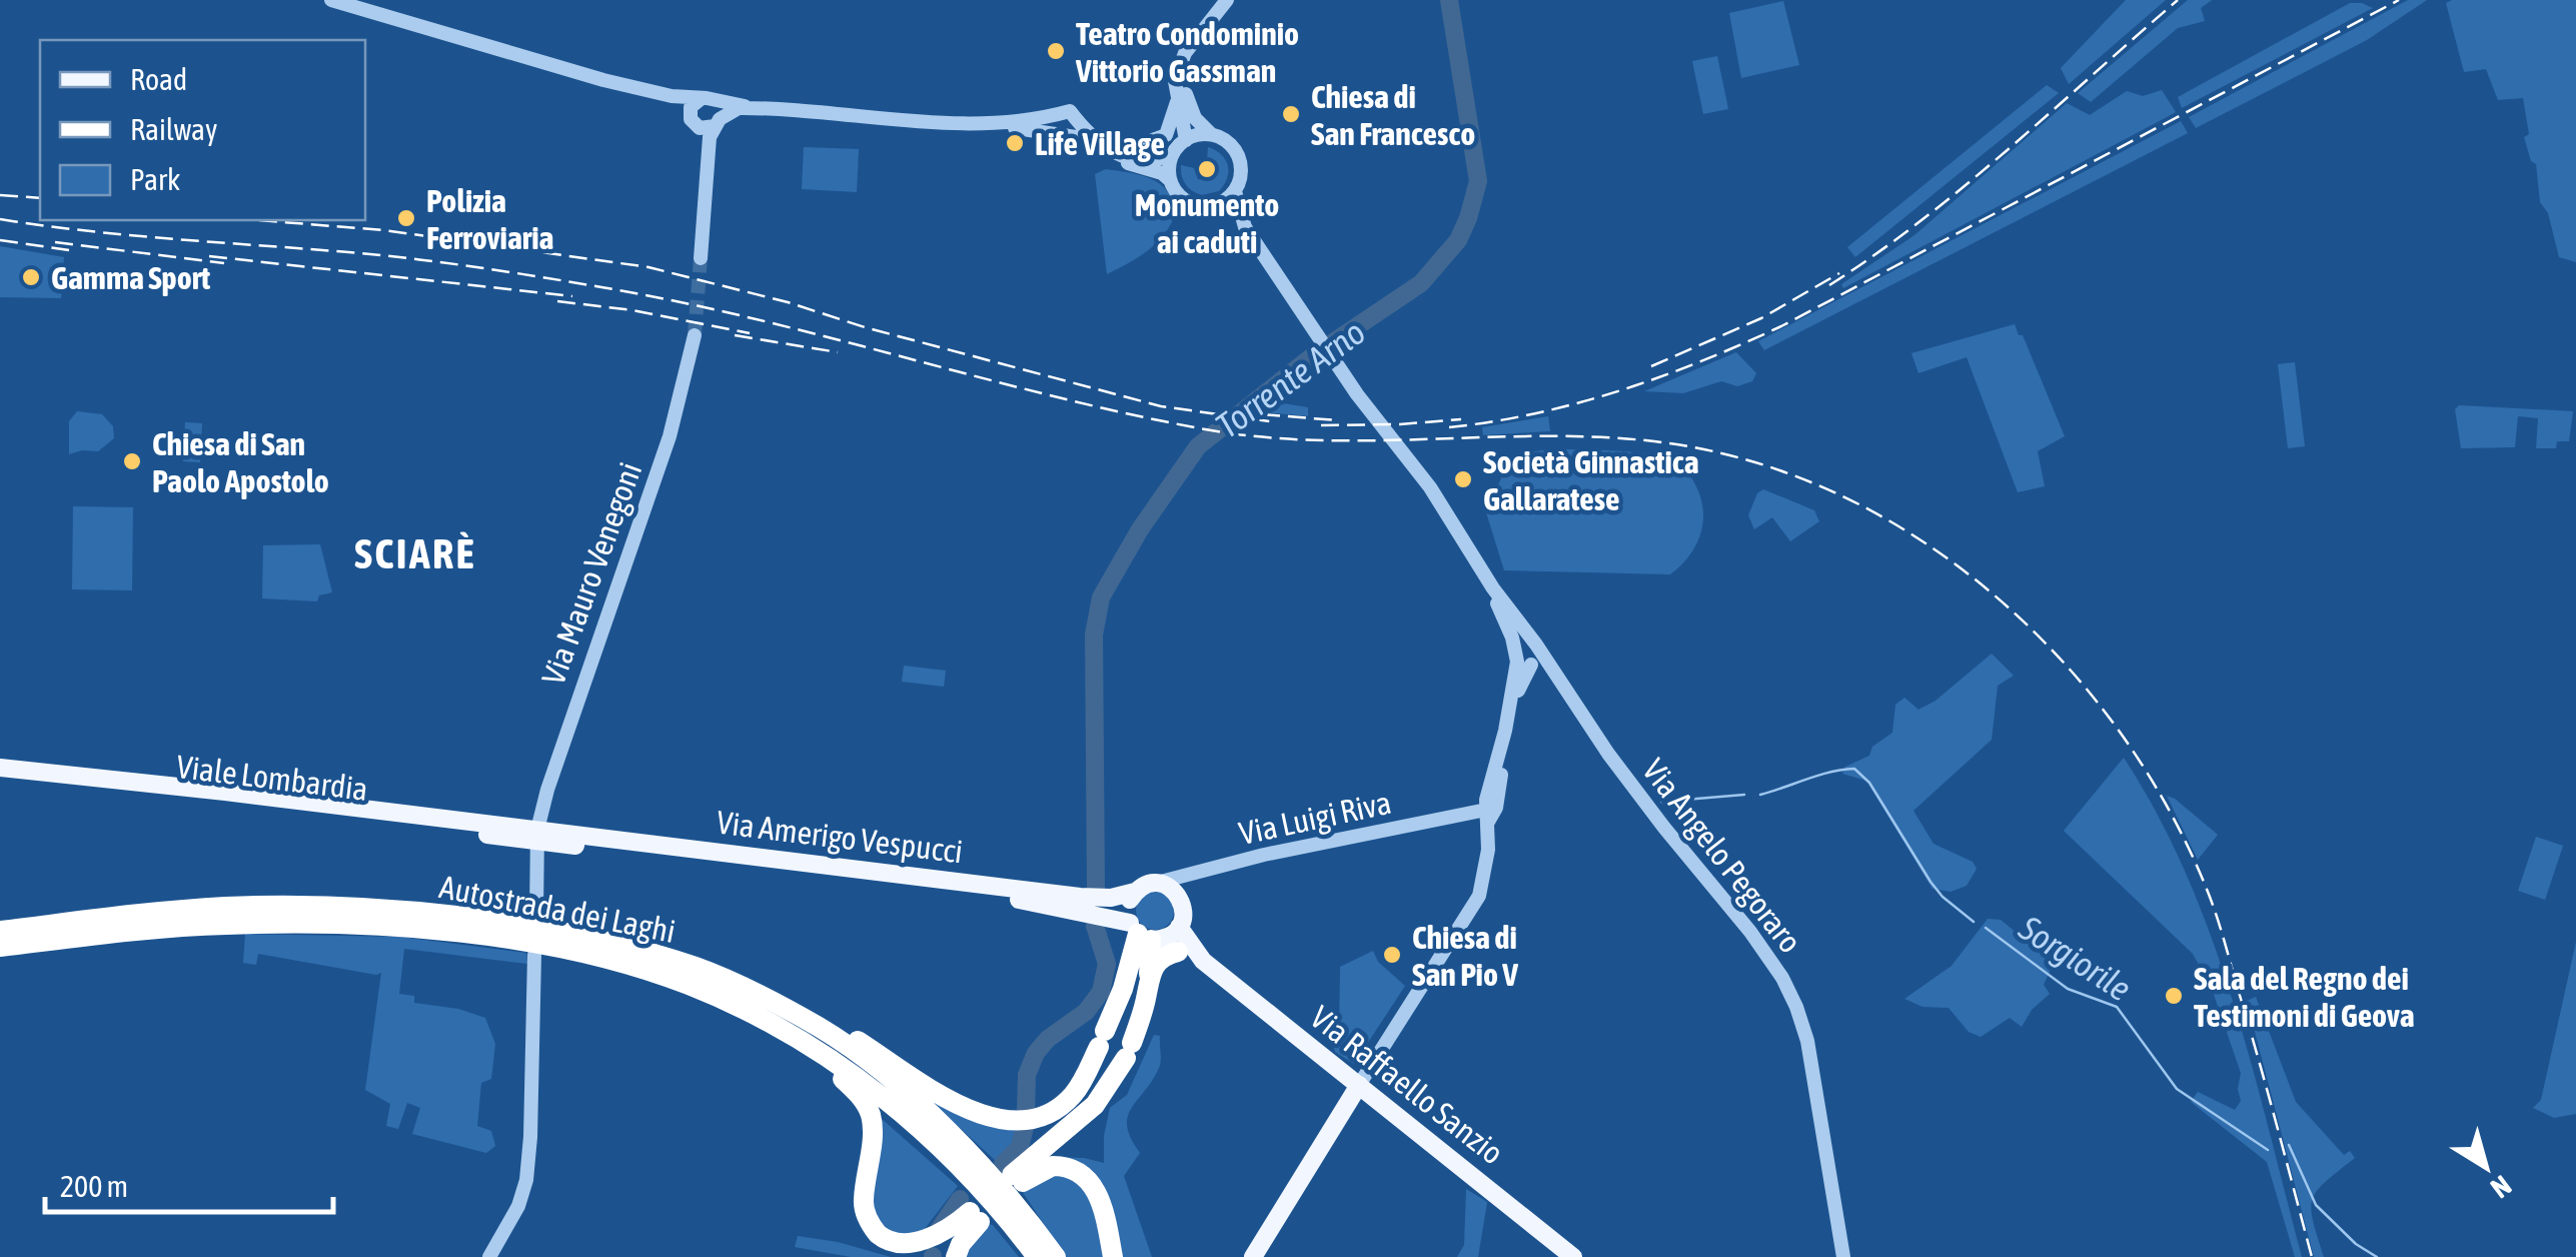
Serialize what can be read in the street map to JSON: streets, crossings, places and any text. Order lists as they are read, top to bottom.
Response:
{
  "streets": {
    "highway": ["Autostrada dei Laghi"],
    "main road": ["Viale Lombardia", "Via Amerigo Vespucci", "Via Raffaello Sanzio"],
    "street": ["Via Mauro Venegoni", "Via Luigi Riva", "Via Angelo Pegoraro"]
  },
  "crossings": [
    ["Via Mauro Venegoni", "Viale Lombardia"],
    ["Via Mauro Venegoni", "Via Amerigo Vespucci"],
    ["Viale Lombardia", "Via Amerigo Vespucci"],
    ["Via Luigi Riva", "Via Amerigo Vespucci"],
    ["Via Luigi Riva", "Via Raffaello Sanzio"],
    ["Via Amerigo Vespucci", "Via Raffaello Sanzio"]
  ],
  "districts": ["SCIARÈ"],
  "water": ["Torrente Arno", "Sorgiorile"],
  "places": [
    "Teatro Condominio Vittorio Gassman",
    "Chiesa di San Francesco",
    "Life Village",
    "Monumento ai caduti",
    "Polizia Ferroviaria",
    "Gamma Sport",
    "Chiesa di San Paolo Apostolo",
    "Società Ginnastica Gallaratese",
    "Chiesa di San Pio V",
    "Sala del Regno dei Testimoni di Geova"
  ],
  "legend": ["Road", "Railway", "Park"],
  "scale_bar": "200 m",
  "north": "bottom right"
}
